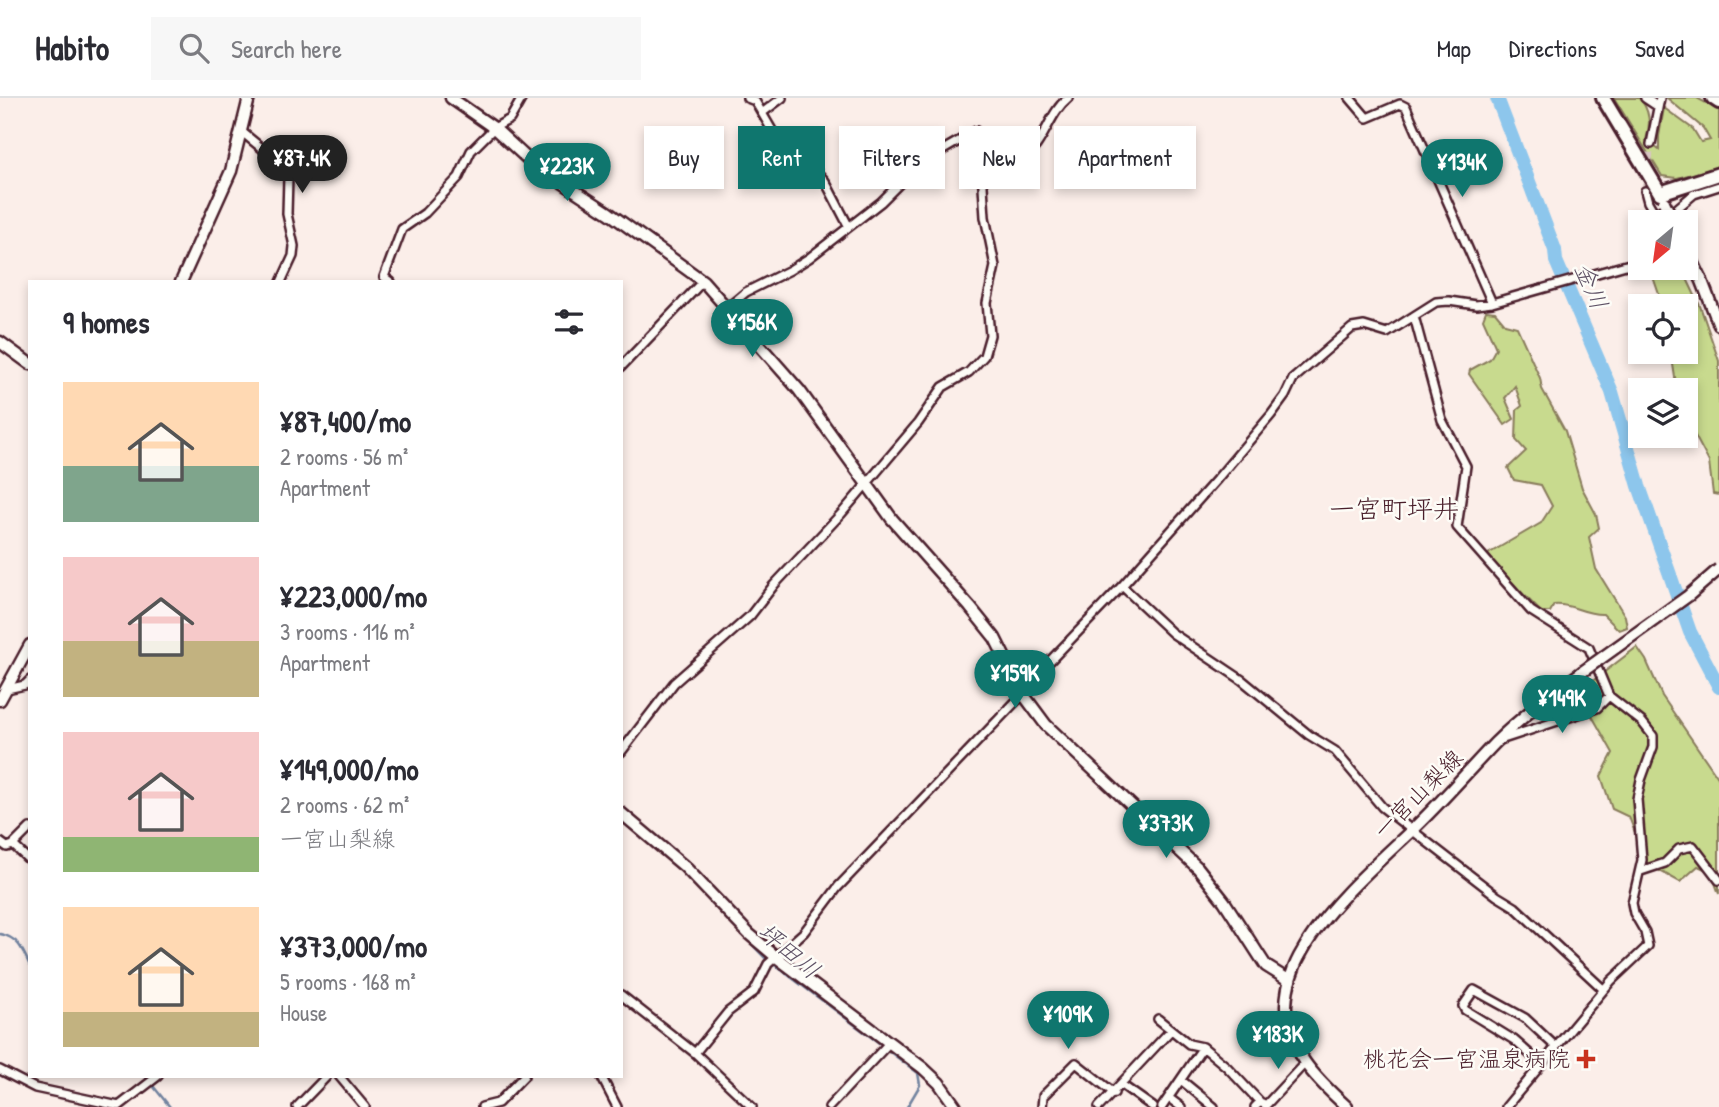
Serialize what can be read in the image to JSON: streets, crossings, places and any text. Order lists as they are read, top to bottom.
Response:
{
  "streets": {
    "street": ["一宮山梨線"]
  },
  "districts": ["一宮町坪井"],
  "water": ["金川", "坪田川"],
  "places": {
    "health": ["桃花会一宮温泉病院"]
  },
  "north": "bottom left",
  "page": {
    "header": "Habito",
    "search": "Search here",
    "nav": ["Map", "Directions", "Saved"],
    "chip": [
      "Buy",
      "Rent",
      "Filters",
      "New",
      "Apartment"
    ],
    "price": [
      "¥87.4K",
      "¥134K",
      "¥223K",
      "¥156K",
      "¥159K",
      "¥149K",
      "¥373K",
      "¥109K",
      "¥183K"
    ],
    "heading": "9 homes",
    "list": [
      {
        "name": "¥87,400/mo",
        "note": "2 rooms · 56 m² · Apartment"
      },
      {
        "name": "¥223,000/mo",
        "note": "3 rooms · 116 m² · Apartment"
      },
      {
        "name": "¥149,000/mo",
        "note": "2 rooms · 62 m² · 一宮山梨線"
      },
      {
        "name": "¥373,000/mo",
        "note": "5 rooms · 168 m² · House"
      }
    ]
  }
}
